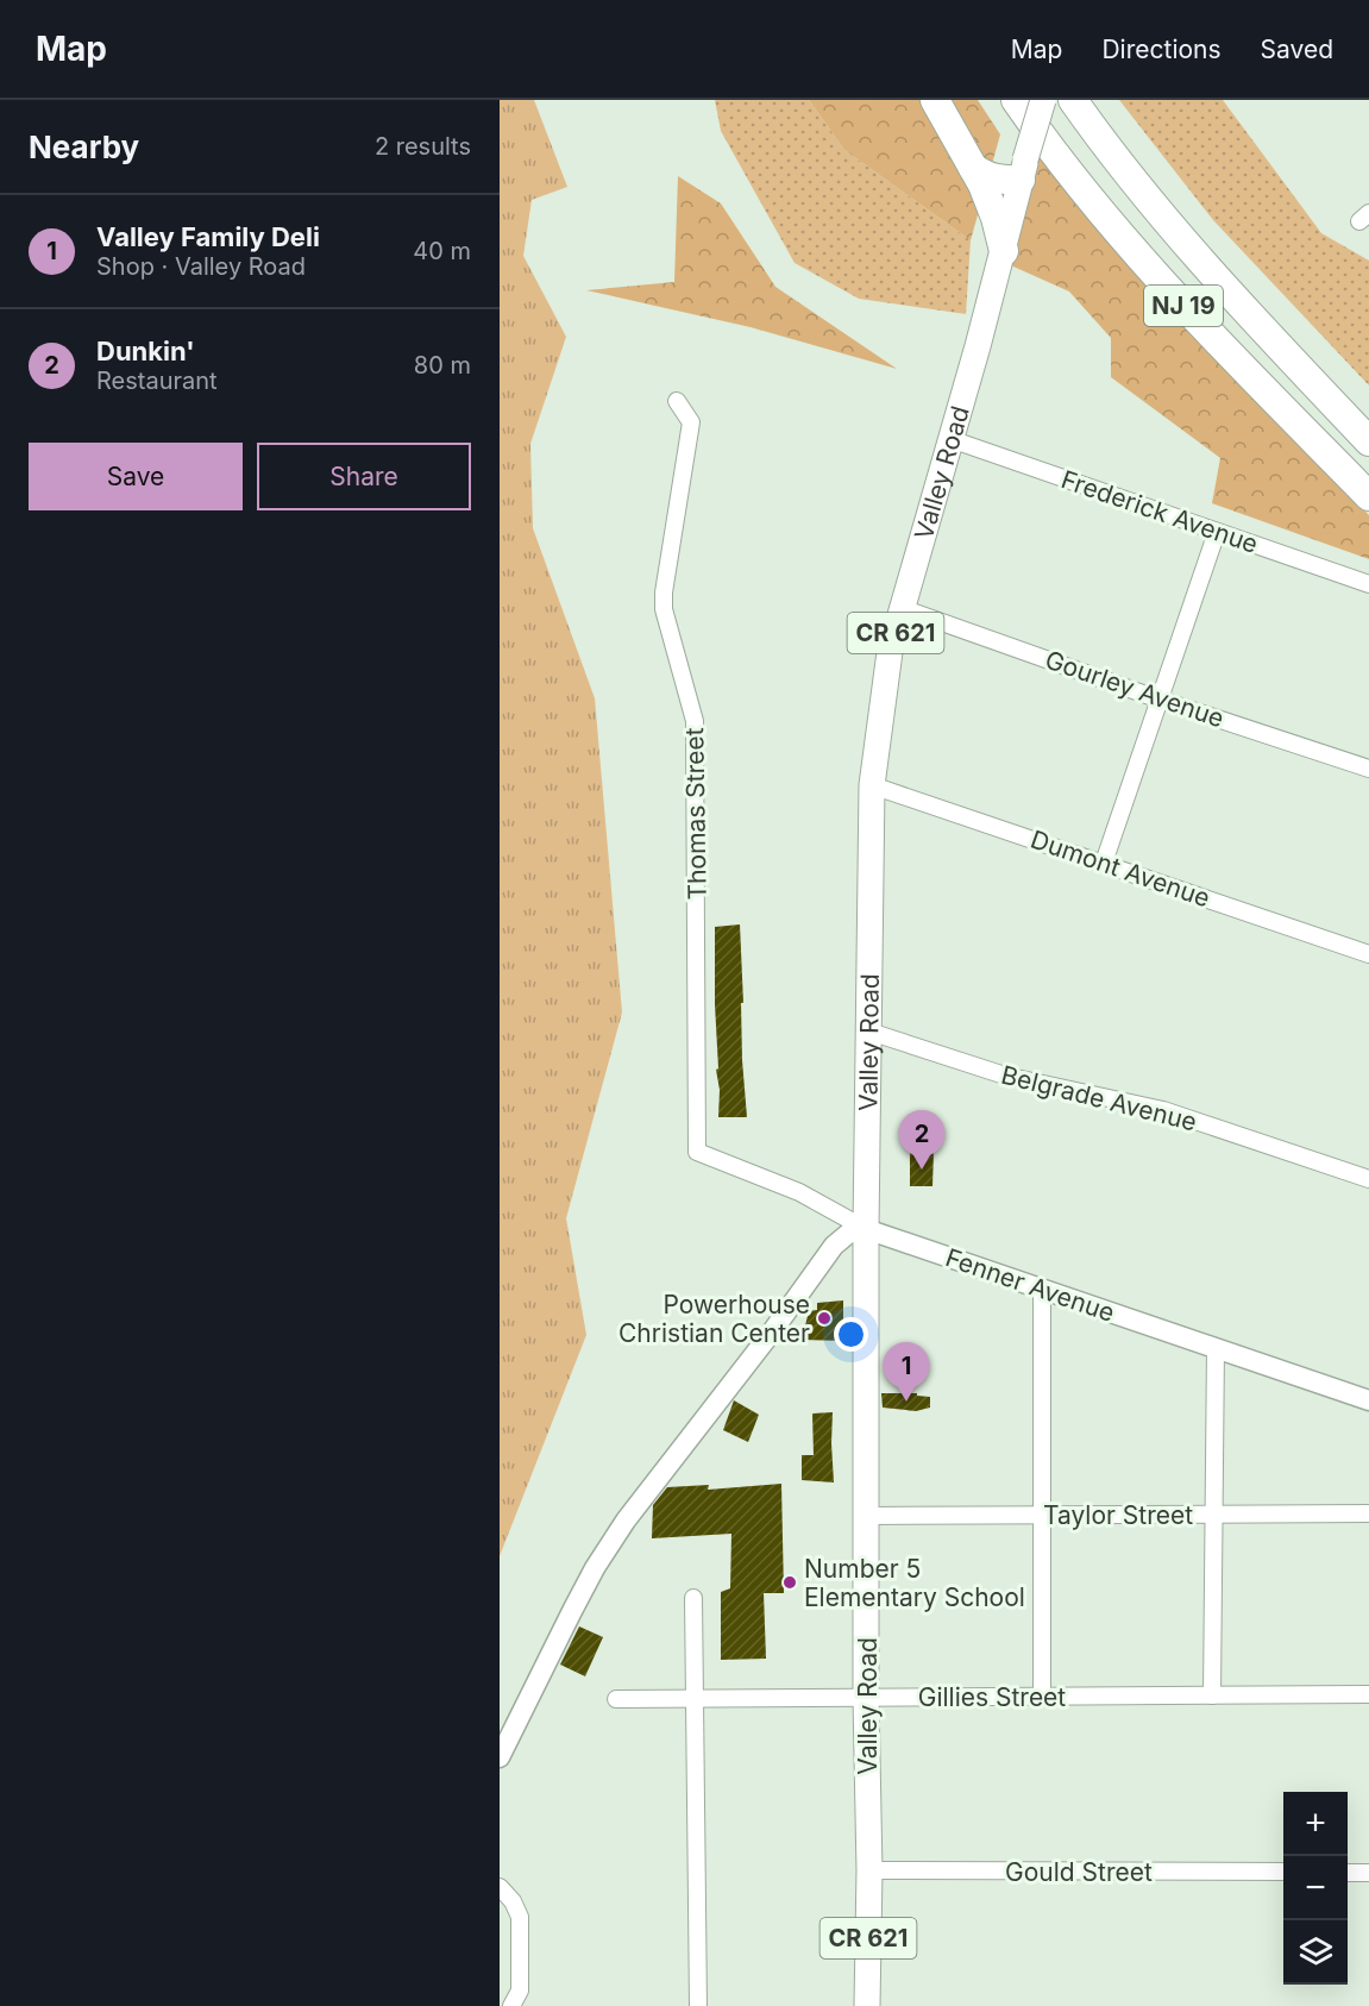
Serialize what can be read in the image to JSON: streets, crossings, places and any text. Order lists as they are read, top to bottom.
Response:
{
  "streets": {
    "highway": ["NJ 19"],
    "main road": ["Valley Road", "CR 621"],
    "street": [
      "Frederick Avenue",
      "Gourley Avenue",
      "Thomas Street",
      "Dumont Avenue",
      "Belgrade Avenue",
      "Fenner Avenue",
      "Taylor Street",
      "Gillies Street",
      "Gould Street"
    ]
  },
  "crossings": [
    ["Valley Road", "Frederick Avenue"],
    ["Valley Road", "Gourley Avenue"],
    ["Valley Road", "Dumont Avenue"],
    ["Valley Road", "Belgrade Avenue"],
    ["Valley Road", "Fenner Avenue"],
    ["Valley Road", "Taylor Street"],
    ["Valley Road", "Gillies Street"],
    ["Valley Road", "Gould Street"],
    ["Thomas Street", "Fenner Avenue"]
  ],
  "places": ["Powerhouse Christian Center", "Number 5 Elementary School"],
  "page": {
    "header": "Map",
    "nav": ["Map", "Directions", "Saved"],
    "heading": ["Nearby", "2 results"],
    "list": [
      {
        "mark": "1",
        "name": "Valley Family Deli",
        "note": "Shop · Valley Road",
        "value": "40 m"
      },
      {
        "mark": "2",
        "name": "Dunkin'",
        "note": "Restaurant",
        "value": "80 m"
      }
    ],
    "buttons": ["Save", "Share"],
    "pins": ["2", "1"],
    "map_buttons": ["+", "−"]
  }
}
